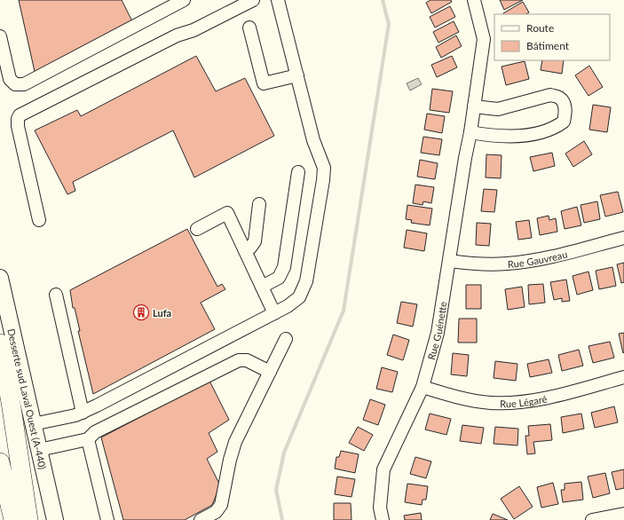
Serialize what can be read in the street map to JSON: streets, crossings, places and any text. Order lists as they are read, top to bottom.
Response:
{
  "streets": {
    "main road": ["Desserte sud Laval Ouest (A-440)"],
    "street": ["Rue Gauvreau", "Rue Guénette", "Rue Légaré"]
  },
  "crossings": [
    ["Rue Gauvreau", "Rue Guénette"],
    ["Rue Guénette", "Rue Légaré"]
  ],
  "places": {
    "building": ["Lufa"]
  },
  "legend": ["Route", "Bâtiment"]
}
